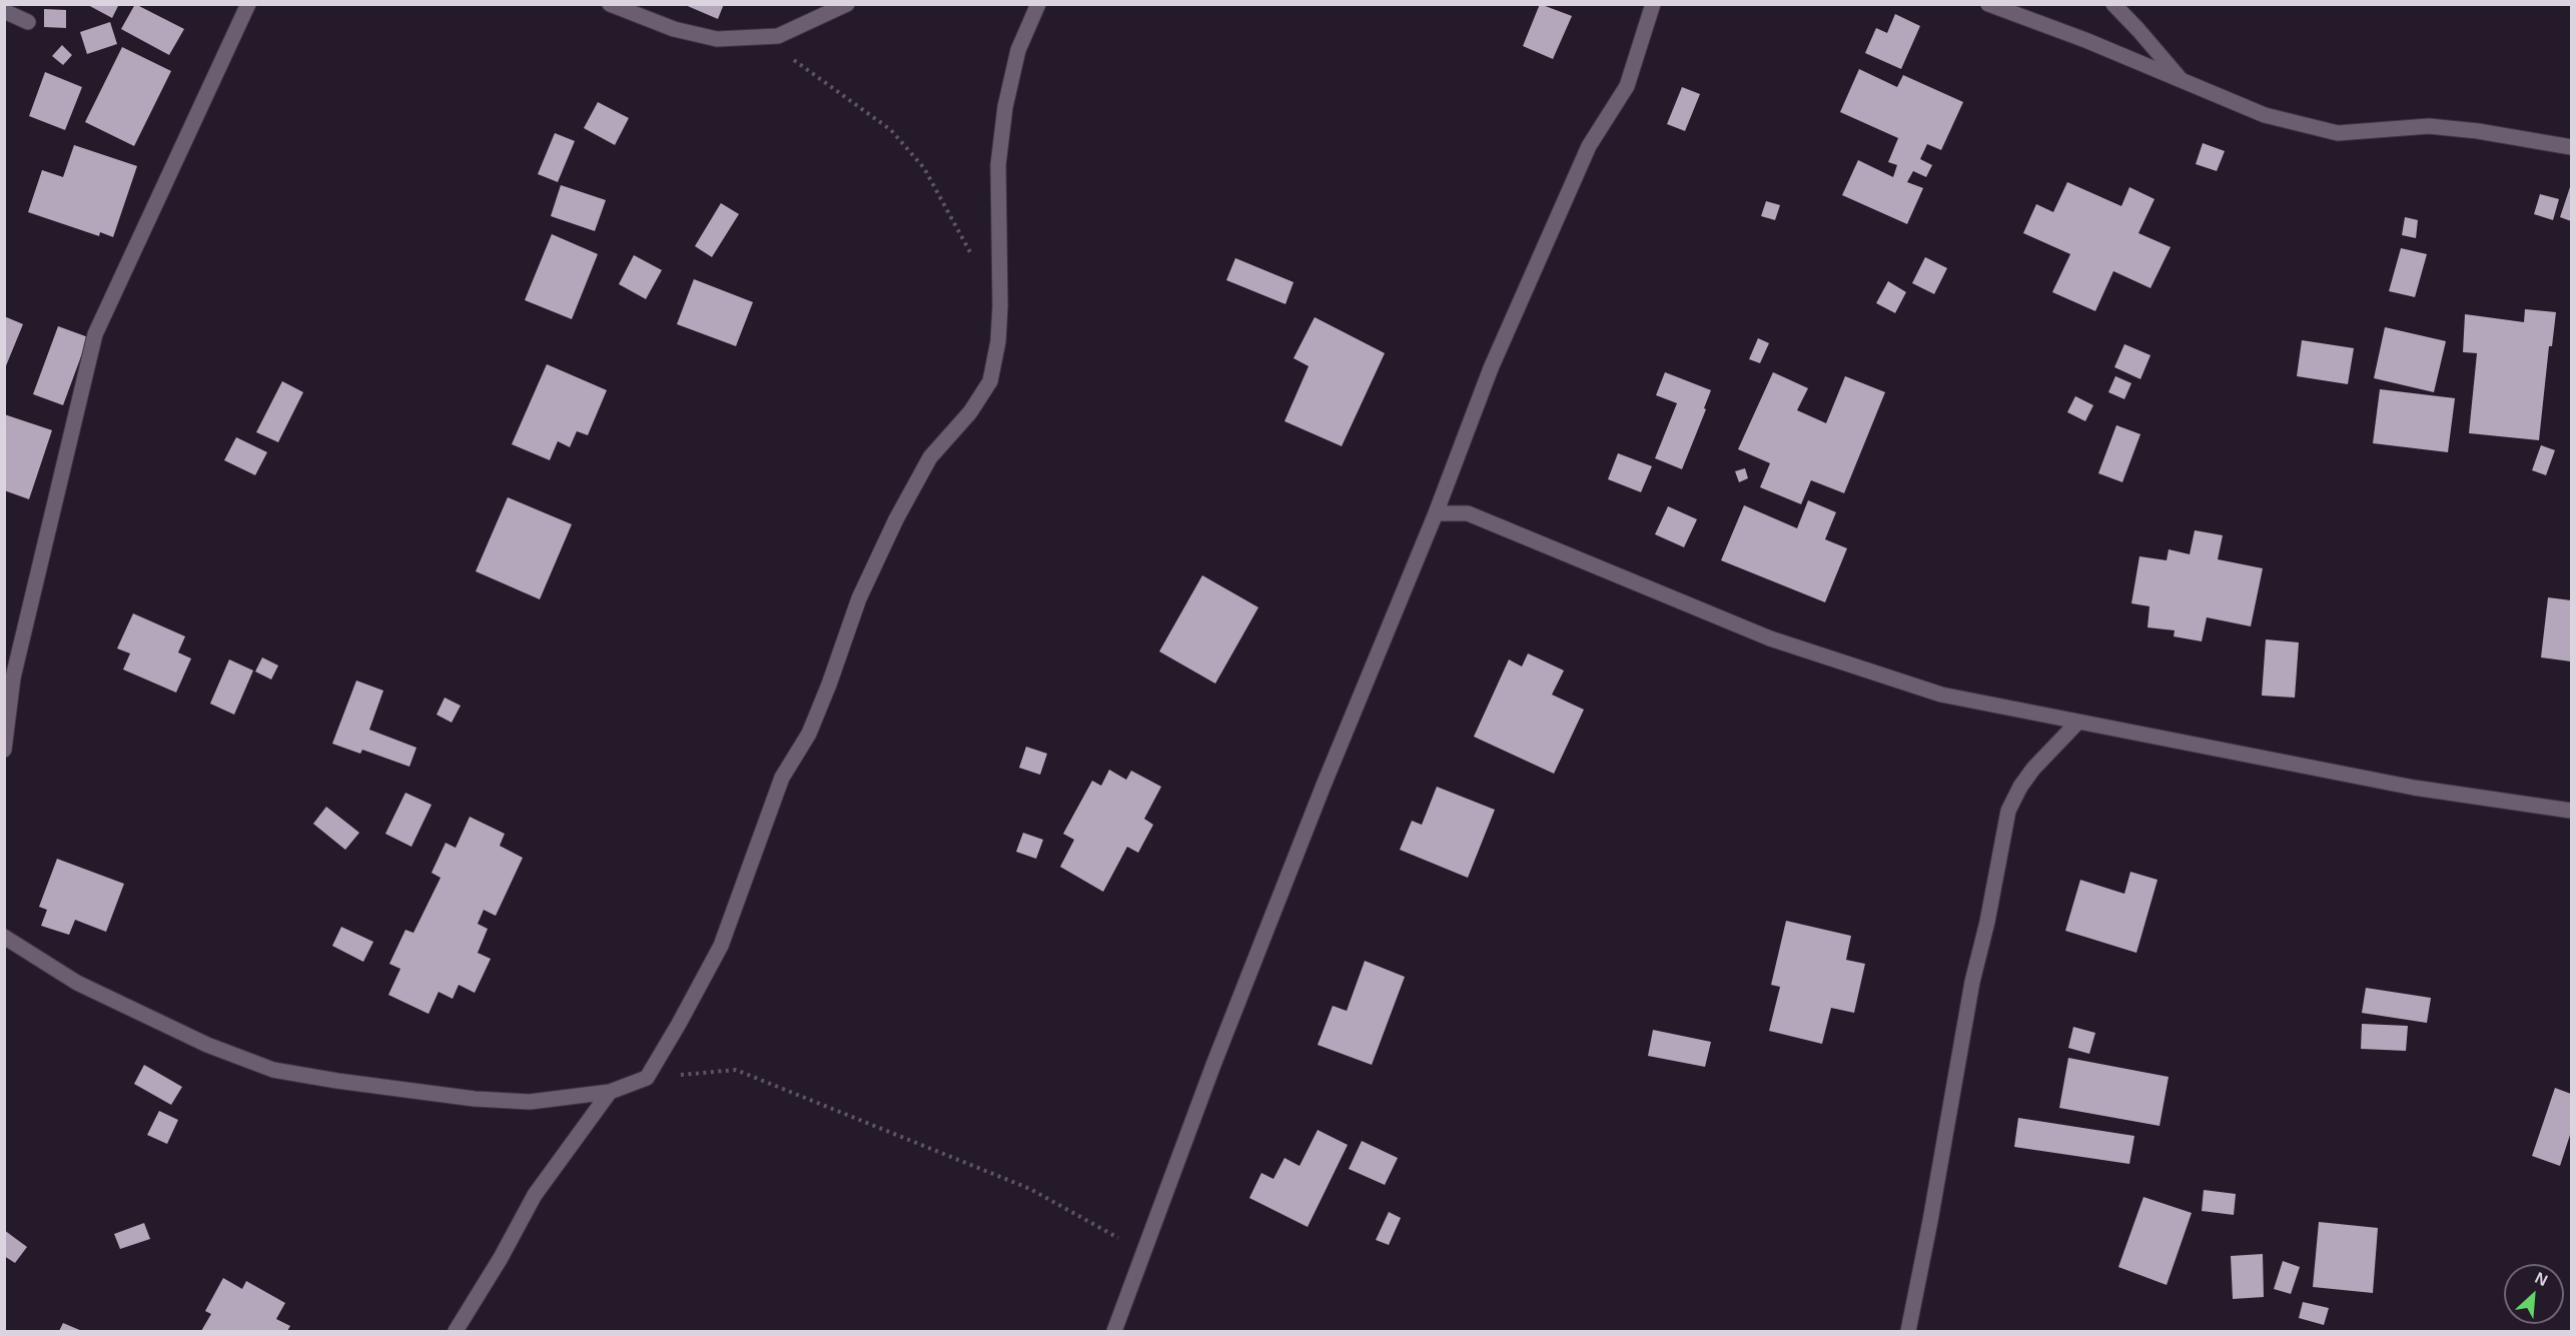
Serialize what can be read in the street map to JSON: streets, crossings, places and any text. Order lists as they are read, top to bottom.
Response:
{
  "north": "top right"
}
